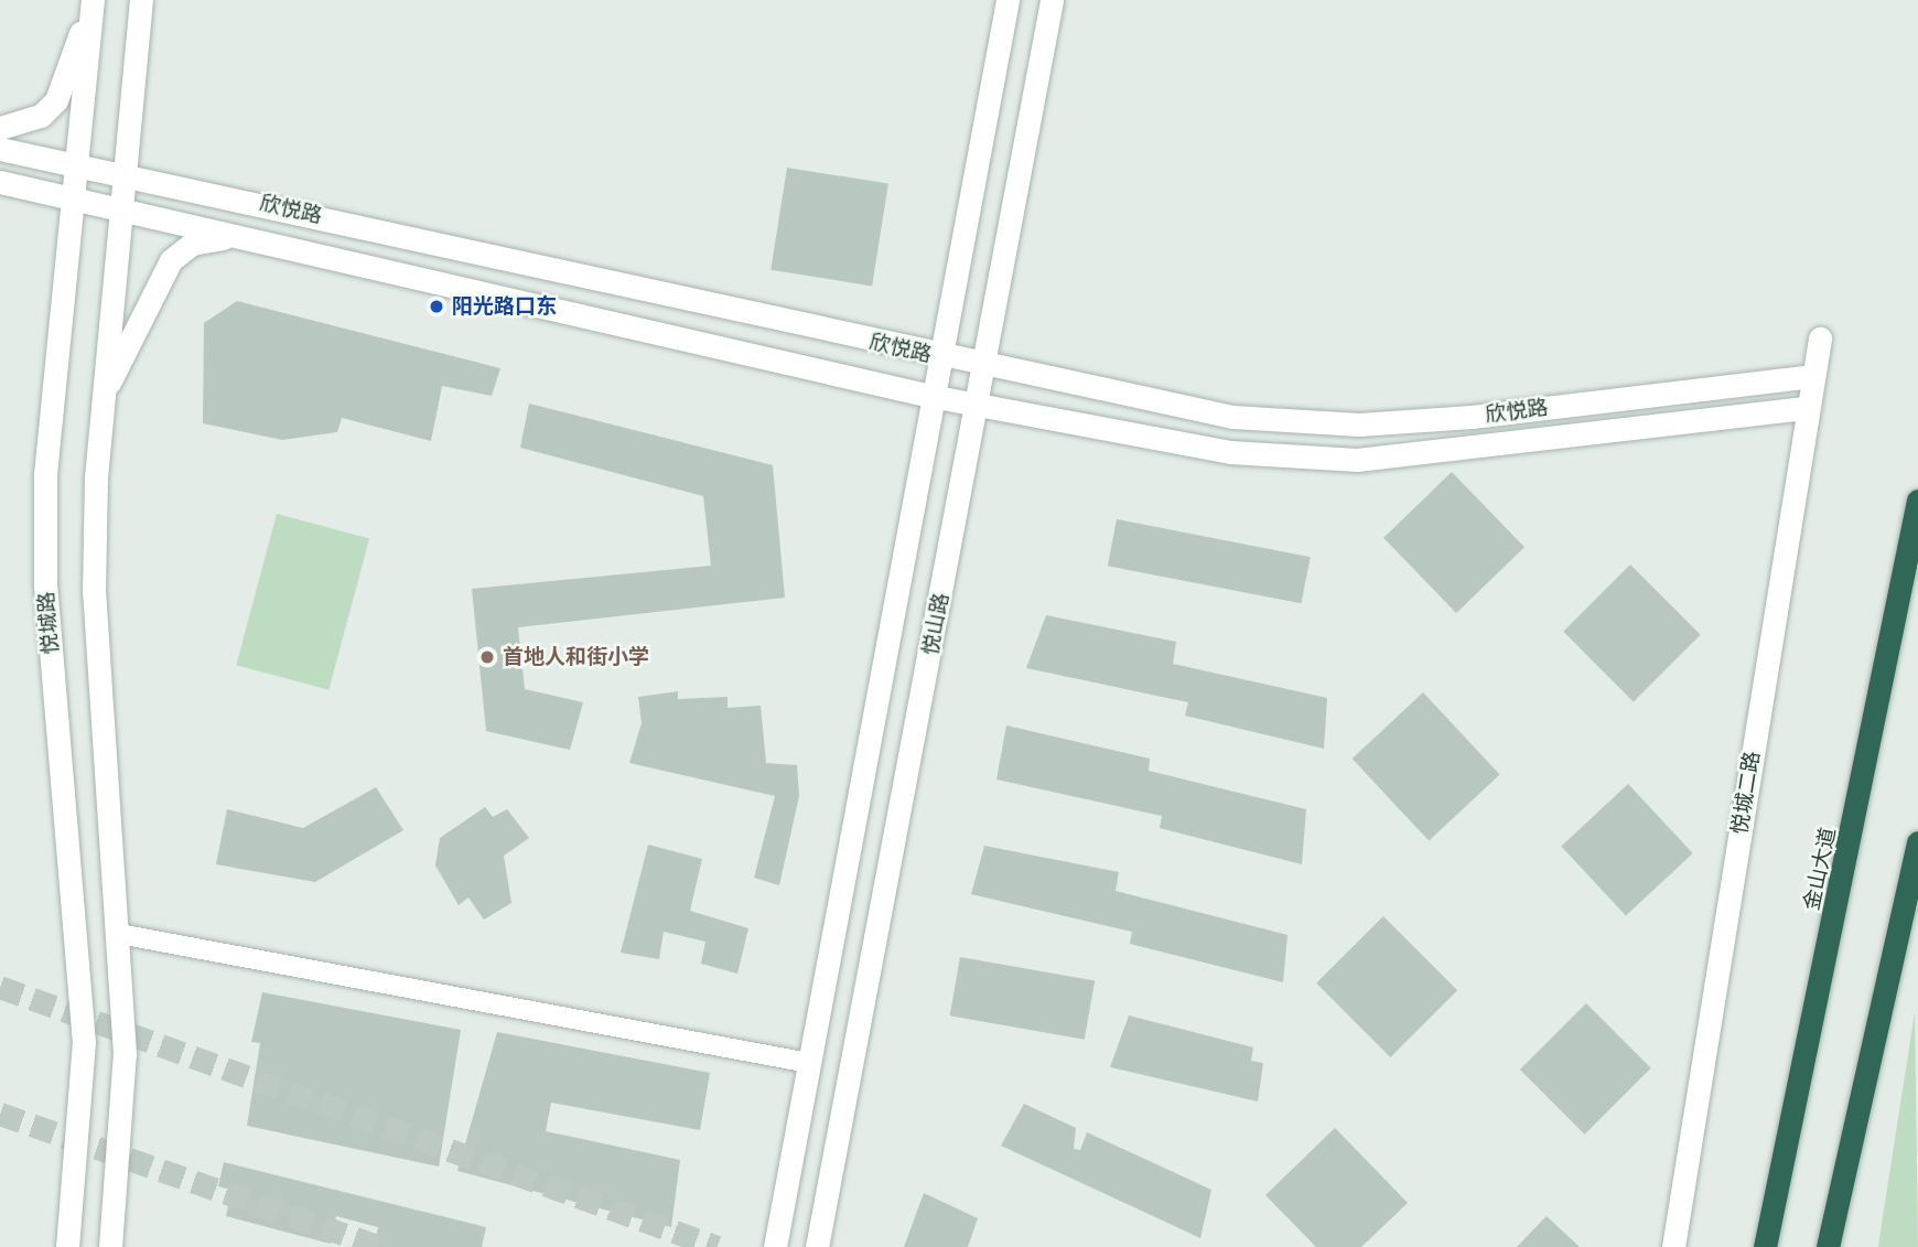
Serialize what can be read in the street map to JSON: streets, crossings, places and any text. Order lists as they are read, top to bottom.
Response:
{
  "streets": {
    "highway": ["金山大道"],
    "main road": [
      "欣悦路",
      "悦城路",
      "悦山路",
      "悦城二路"
    ]
  },
  "crossings": [
    ["欣悦路", "悦城路"],
    ["欣悦路", "悦山路"],
    ["欣悦路", "悦城二路"]
  ],
  "places": ["阳光路口东", "首地人和街小学"]
}
